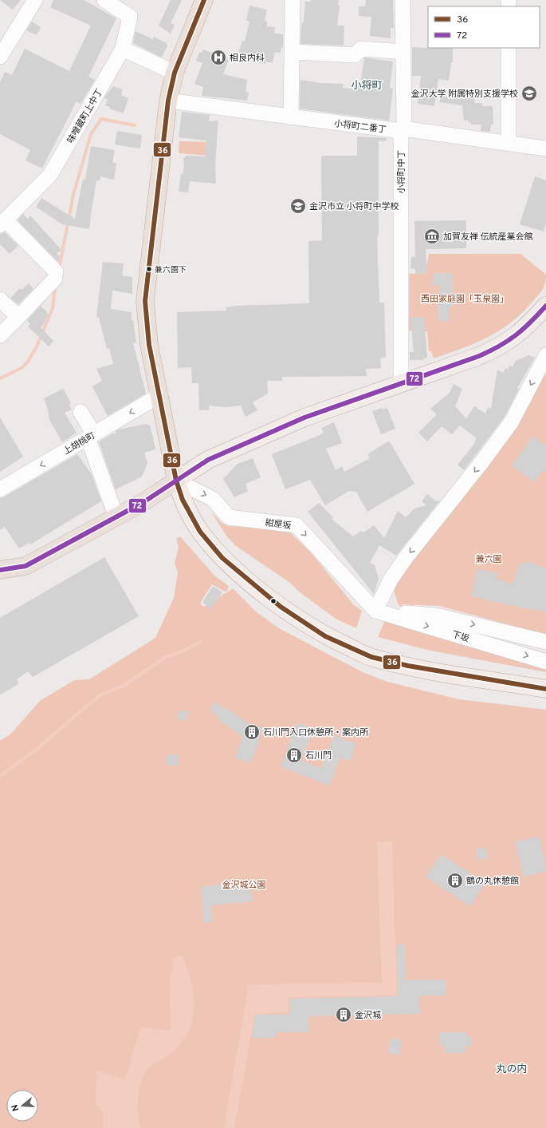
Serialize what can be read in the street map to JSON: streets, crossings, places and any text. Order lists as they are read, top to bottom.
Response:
{
  "streets": {
    "street": [
      "味噌蔵町上中丁",
      "小将町二番丁",
      "小将町中丁",
      "上胡桃町",
      "紺屋坂",
      "下坂"
    ]
  },
  "crossings": [
    ["小将町二番丁", "小将町中丁"],
    ["紺屋坂", "下坂"]
  ],
  "one_way": ["上胡桃町", "紺屋坂"],
  "districts": ["小将町", "丸の内"],
  "parks": ["西田家庭園「玉泉園」", "兼六園", "金沢城公園"],
  "places": {
    "hospital": ["相良内科"],
    "school or university": ["金沢大学 附属特別支援学校", "金沢市立 小将町中学校"],
    "museum": ["加賀友禅 伝統産業会館"],
    "other": ["兼六園下"],
    "building": [
      "石川門入口休憩所・案内所",
      "石川門",
      "鶴の丸休憩館",
      "金沢城"
    ]
  },
  "lines": ["transit line 36", "transit line 72"],
  "legend": ["36", "72"],
  "north": "left"
}
